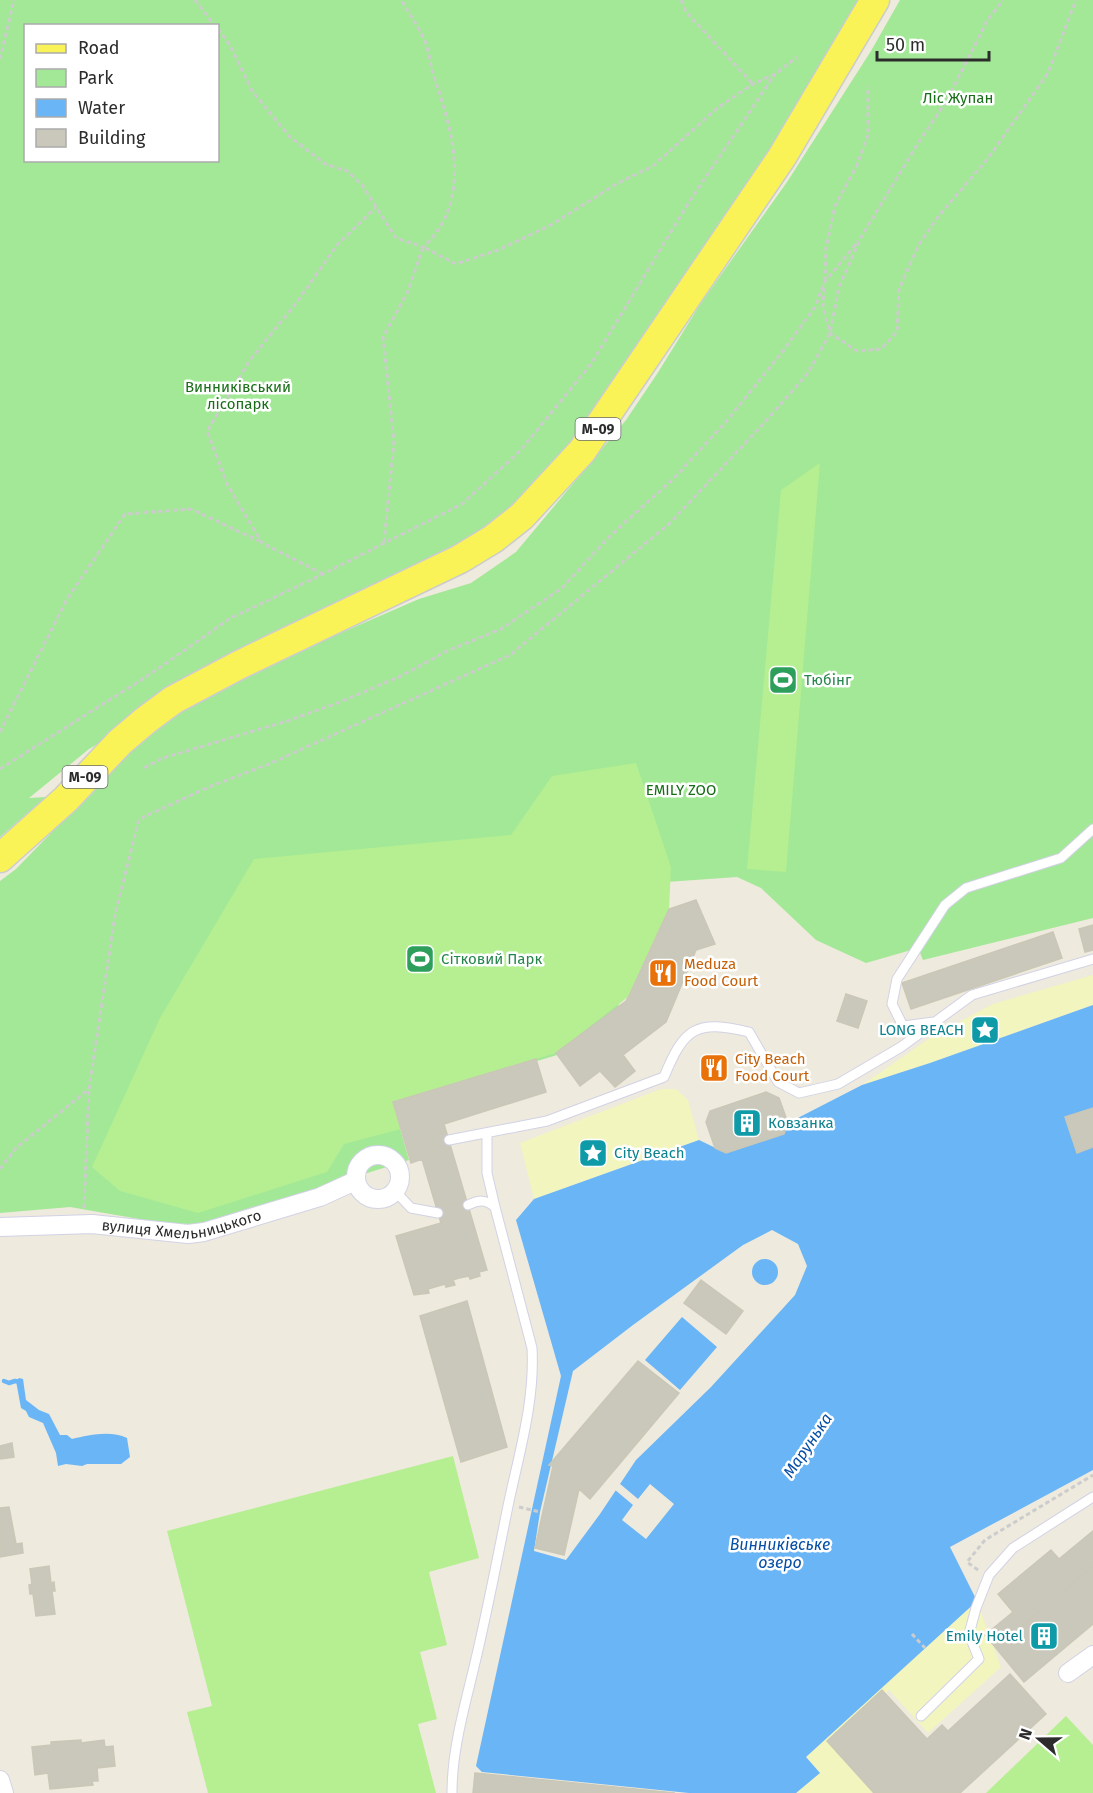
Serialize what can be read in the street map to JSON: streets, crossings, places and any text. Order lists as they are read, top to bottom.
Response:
{
  "streets": {
    "main road": ["М-09"],
    "street": ["вулиця Хмельницького"]
  },
  "water": ["Марунька", "Винниківське озеро"],
  "parks": ["Ліс Жупан", "Винниківський лісопарк", "EMILY ZOO"],
  "places": {
    "sports": ["Тюбінг", "Сітковий Парк"],
    "restaurant": ["Meduza Food Court", "City Beach Food Court"],
    "place": ["LONG BEACH", "City Beach"],
    "building": ["Ковзанка", "Emily Hotel"]
  },
  "legend": [
    "Road",
    "Park",
    "Water",
    "Building"
  ],
  "scale_bar": "50 m",
  "north": "left"
}
